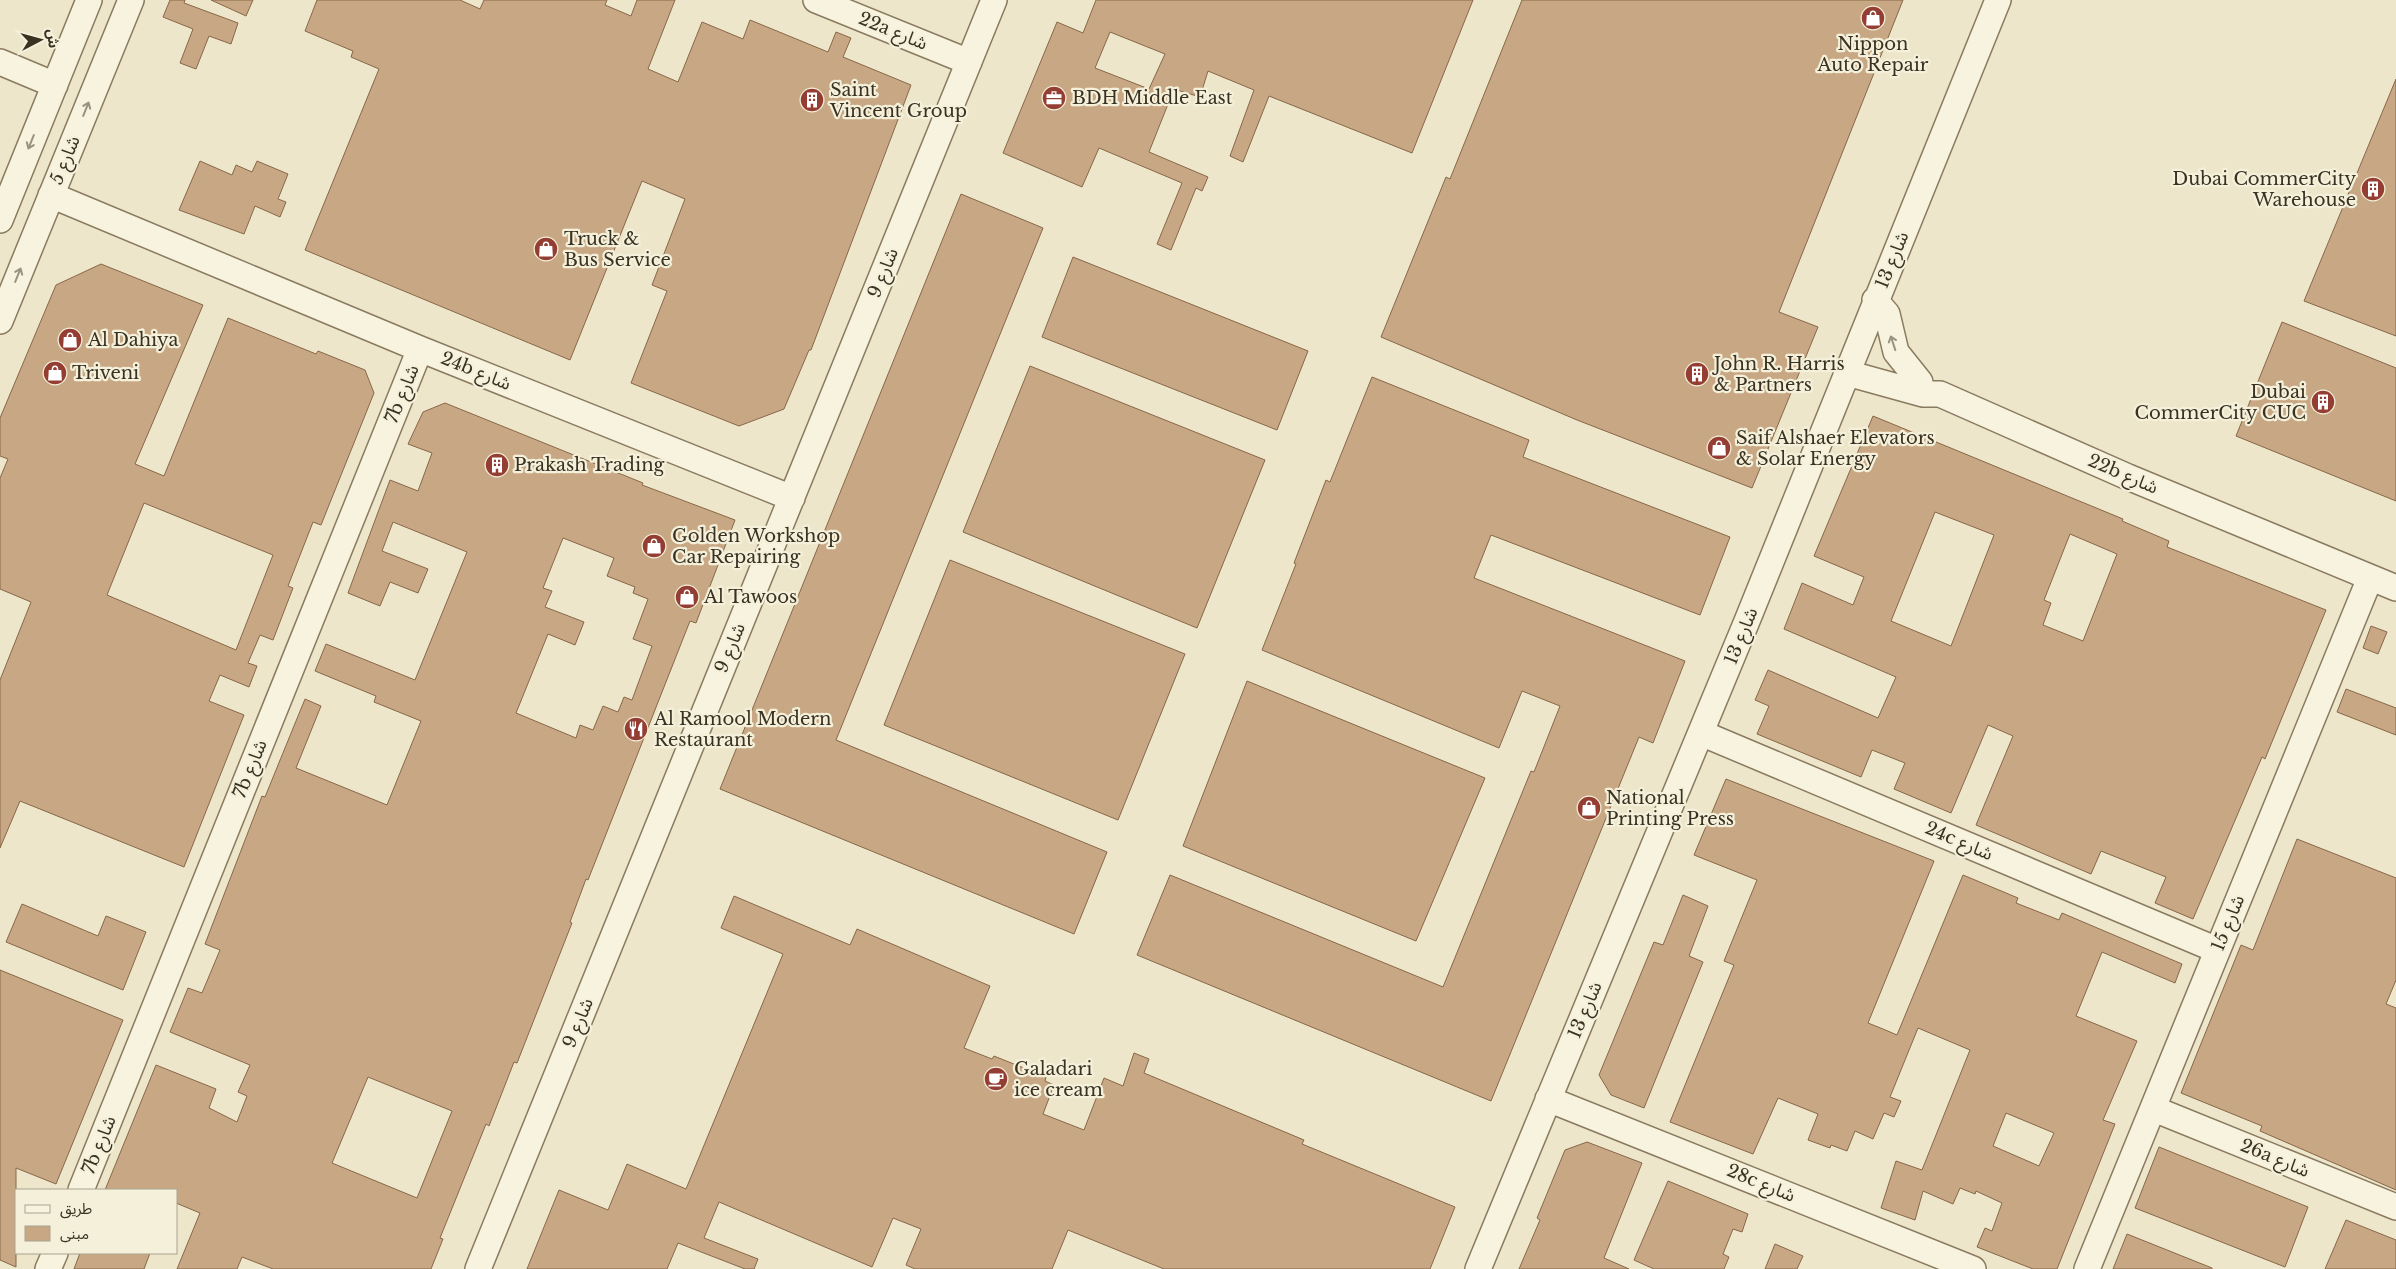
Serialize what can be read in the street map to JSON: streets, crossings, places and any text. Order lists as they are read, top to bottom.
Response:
{
  "streets": {
    "street": [
      "22a شارع",
      "شارع 5",
      "شارع 13",
      "شارع 9",
      "24b شارع",
      "7b شارع",
      "22b شارع",
      "24c شارع",
      "شارع 15",
      "26a شارع",
      "28c شارع"
    ]
  },
  "crossings": [
    ["22a شارع", "شارع 9"],
    ["شارع 5", "24b شارع"],
    ["شارع 13", "22b شارع"],
    ["شارع 13", "24c شارع"],
    ["شارع 13", "28c شارع"],
    ["شارع 9", "24b شارع"],
    ["24b شارع", "7b شارع"],
    ["22b شارع", "شارع 15"],
    ["24c شارع", "شارع 15"],
    ["شارع 15", "26a شارع"]
  ],
  "places": {
    "shop": [
      "Nippon Auto Repair",
      "Truck & Bus Service",
      "Al Dahiya",
      "Triveni",
      "Saif Alshaer Elevators & Solar Energy",
      "Golden Workshop Car Repairing",
      "Al Tawoos",
      "National Printing Press"
    ],
    "office": ["BDH Middle East"],
    "building": [
      "Saint Vincent Group",
      "Dubai CommerCity Warehouse",
      "John R. Harris & Partners",
      "Dubai CommerCity CUC",
      "Prakash Trading"
    ],
    "restaurant": ["Al Ramool Modern Restaurant"],
    "cafe": ["Galadari ice cream"]
  },
  "legend": ["طريق", "مبنى"],
  "north": "right"
}
